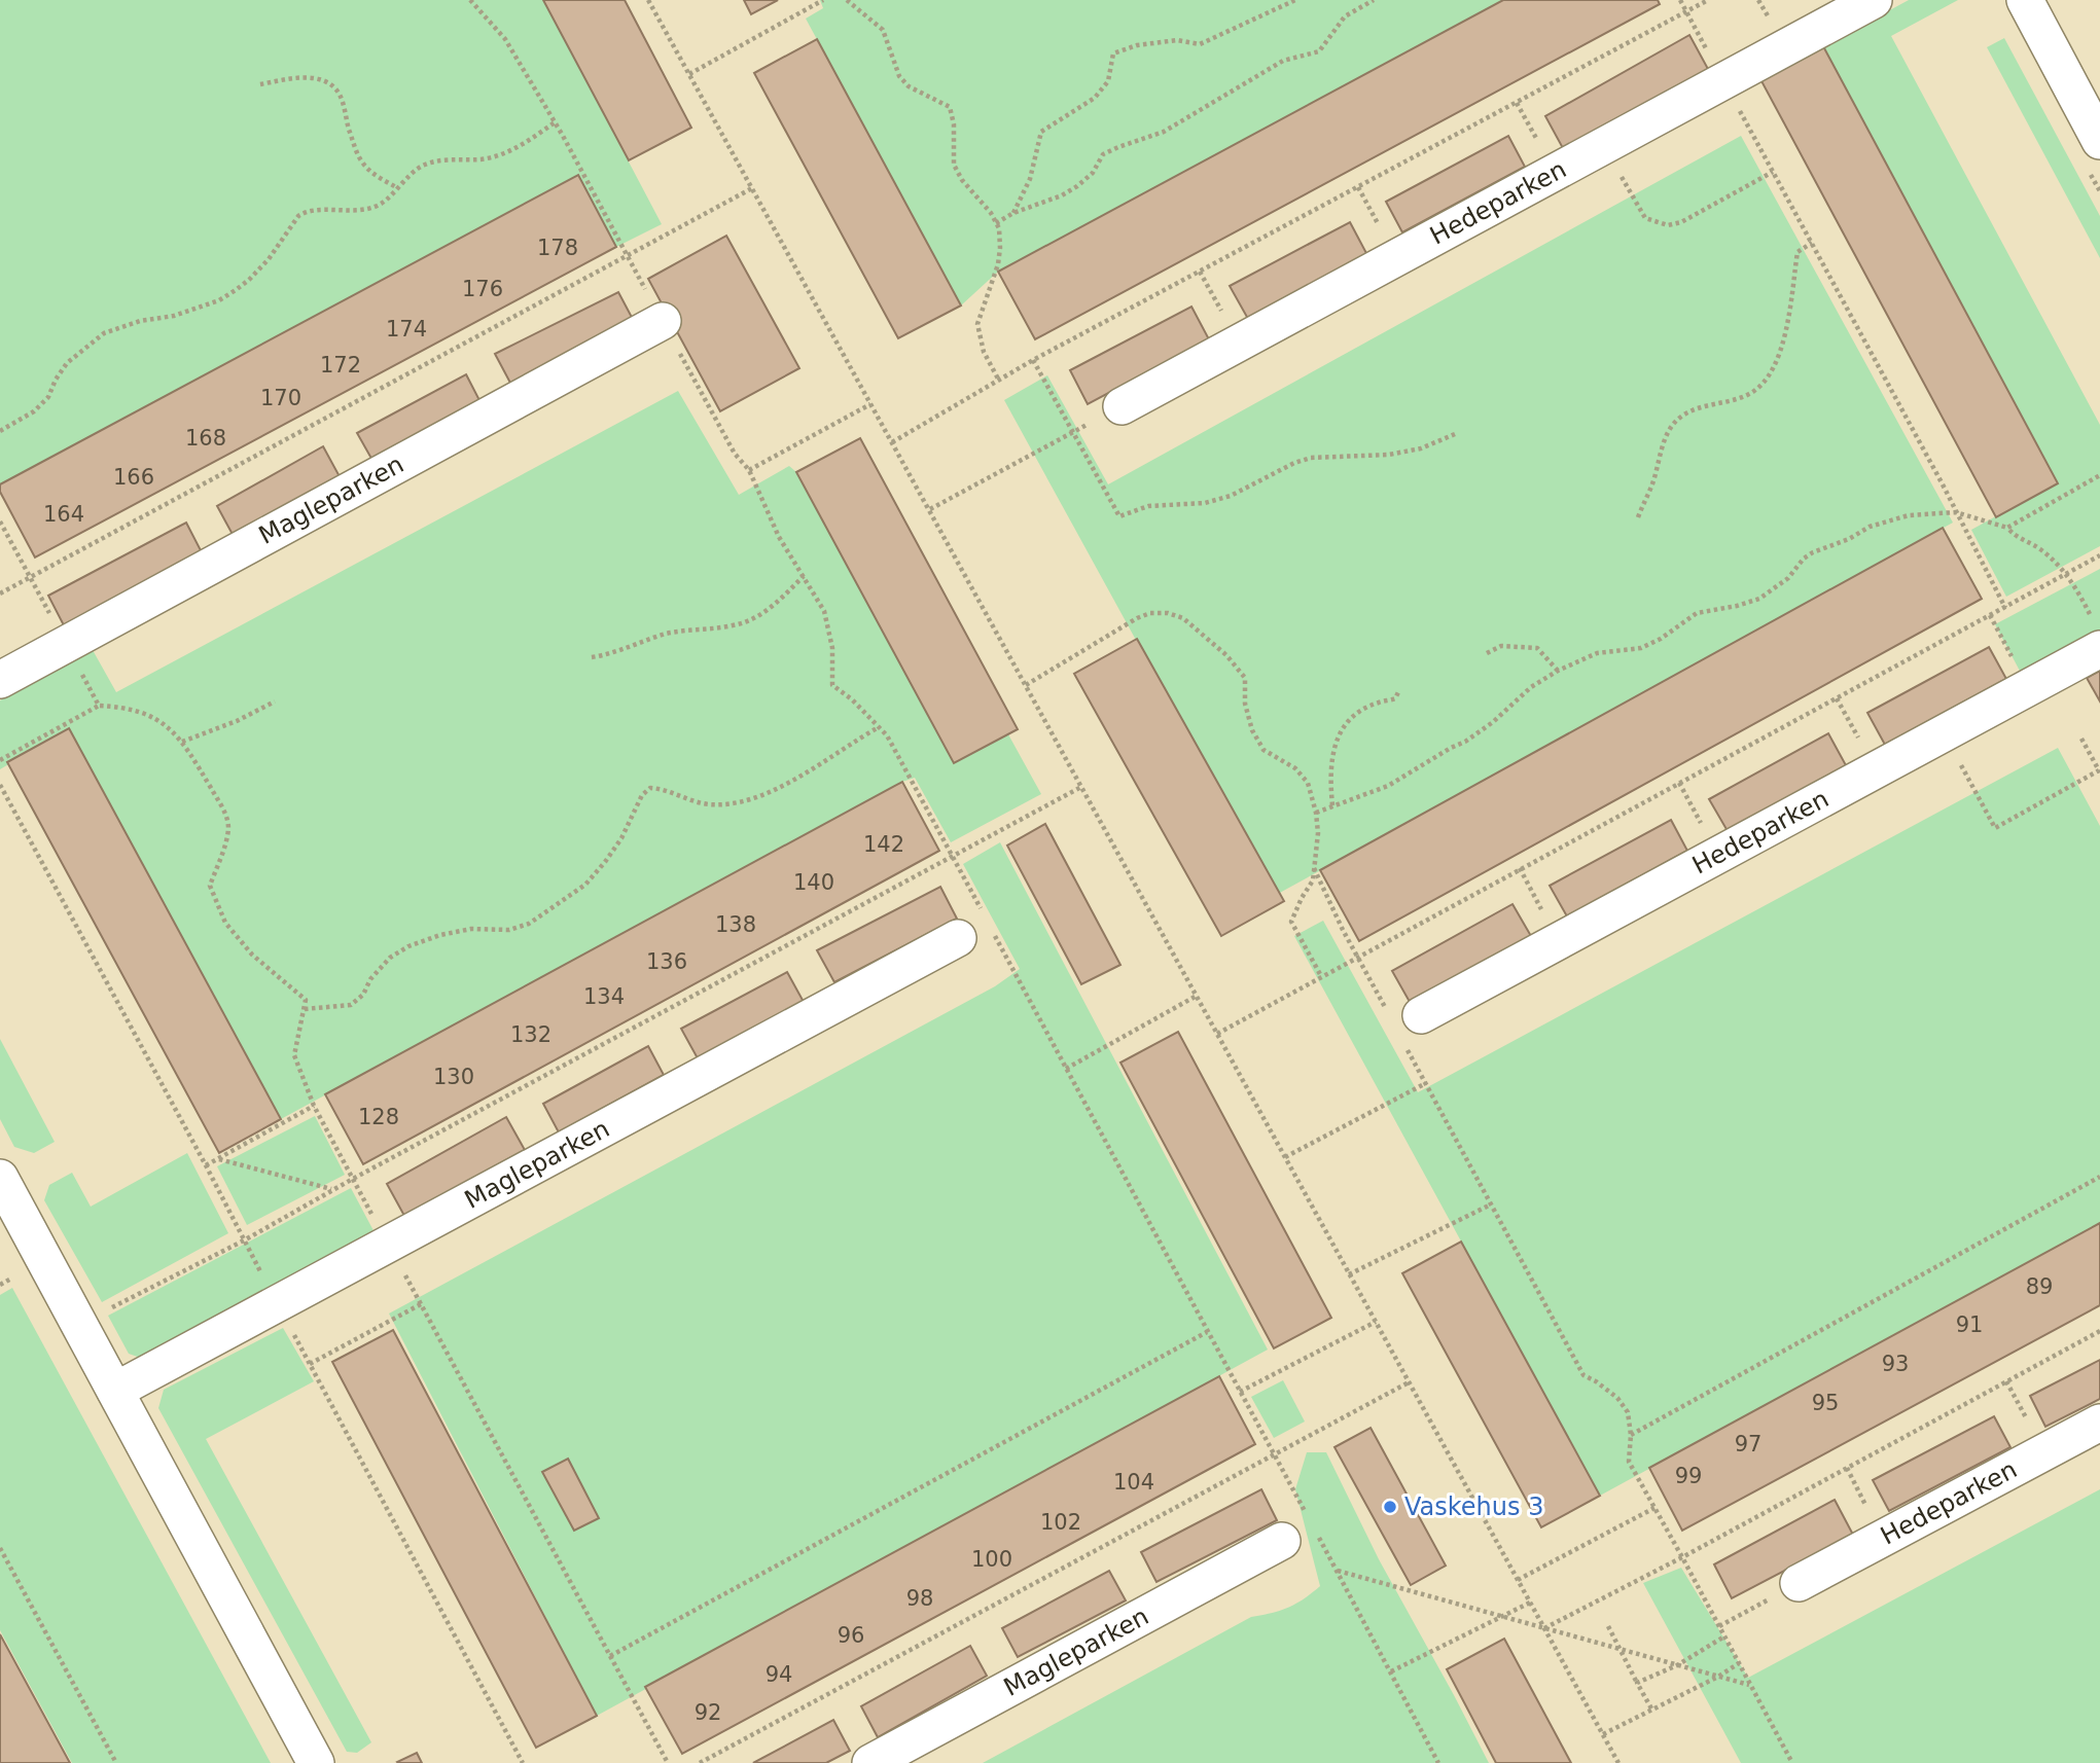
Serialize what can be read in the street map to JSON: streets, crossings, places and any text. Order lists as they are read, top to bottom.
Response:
{
  "streets": {
    "street": ["Hedeparken", "Magleparken"]
  },
  "places": ["Vaskehus 3"],
  "house_numbers": [
    "178",
    "176",
    "174",
    "172",
    "170",
    "168",
    "166",
    "164",
    "142",
    "140",
    "138",
    "136",
    "134",
    "132",
    "130",
    "128",
    "89",
    "91",
    "93",
    "95",
    "97",
    "99",
    "104",
    "102",
    "100",
    "98",
    "96",
    "94",
    "92"
  ]
}
